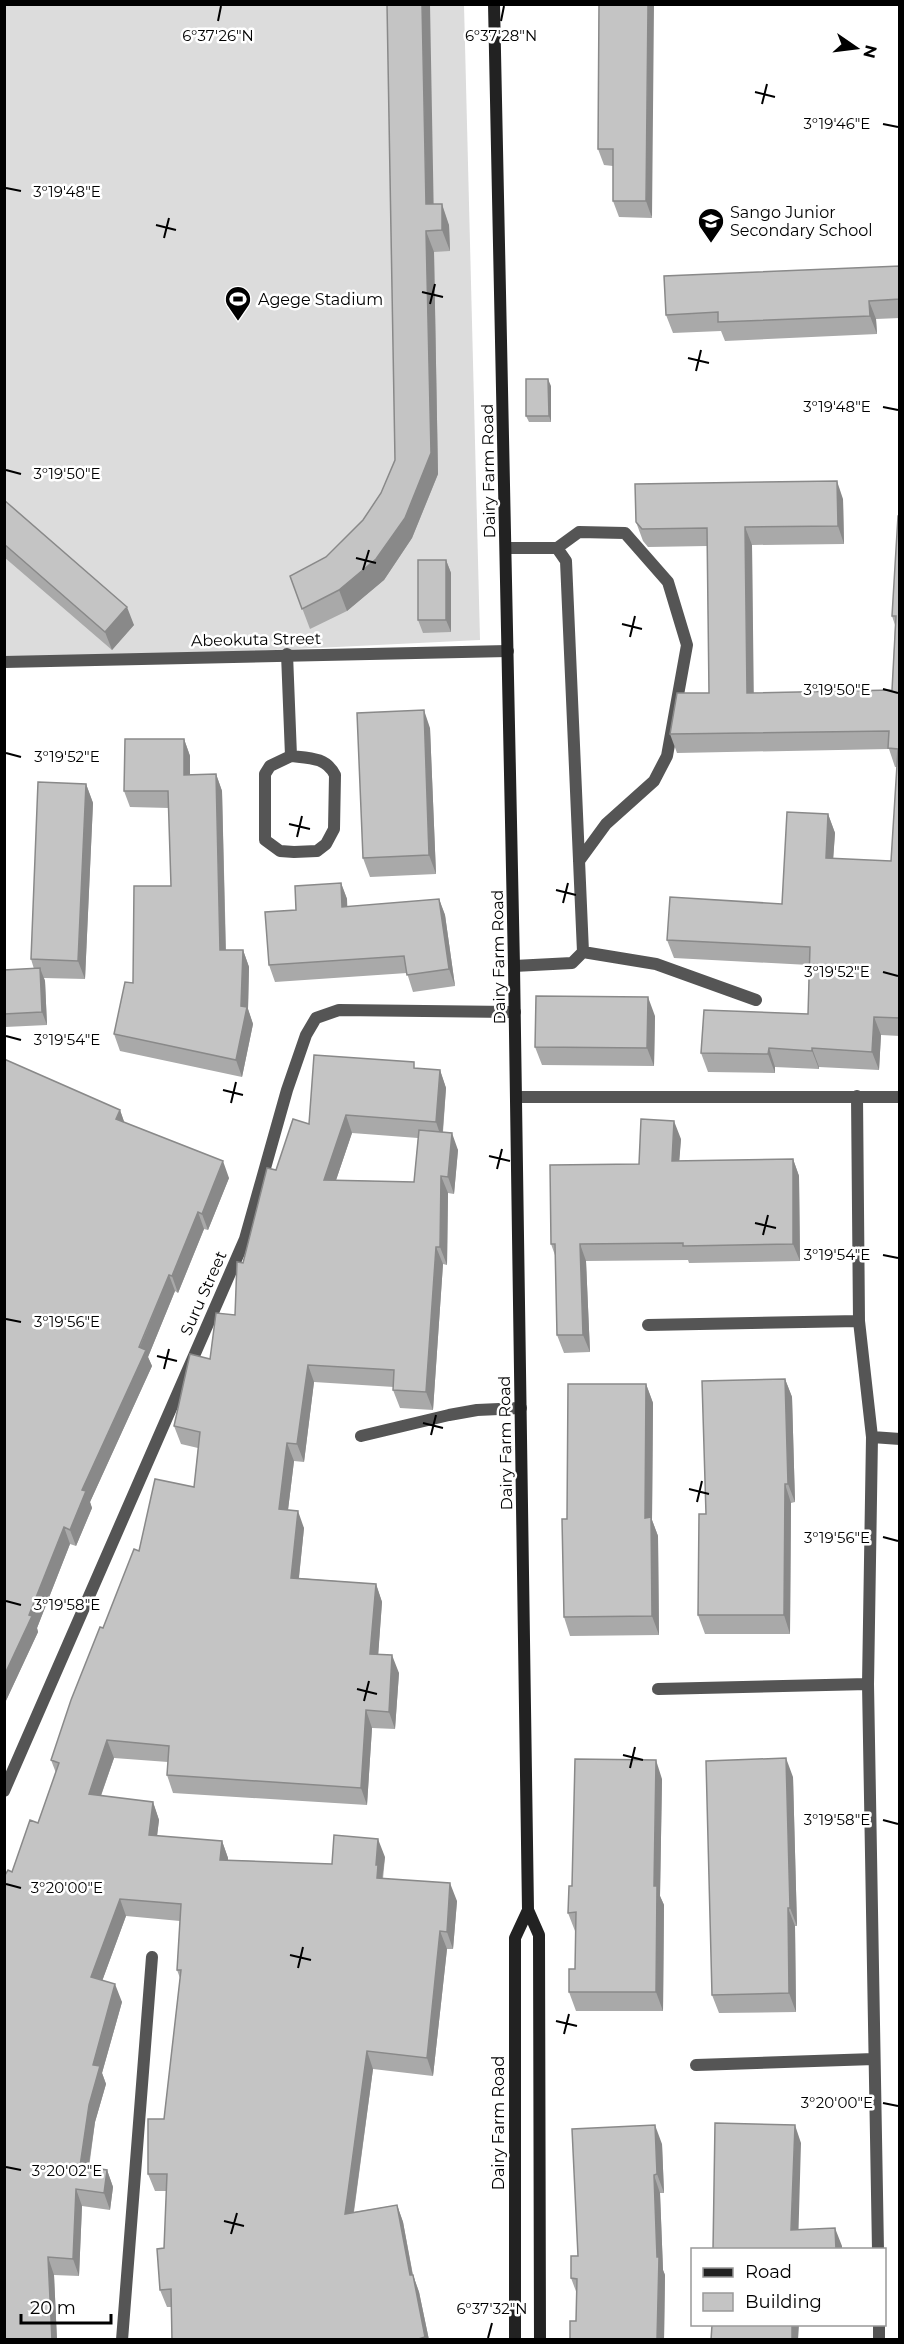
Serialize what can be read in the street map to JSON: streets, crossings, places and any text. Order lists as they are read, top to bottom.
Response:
{
  "streets": {
    "main road": ["Dairy Farm Road"],
    "street": ["Abeokuta Street", "Suru Street"]
  },
  "crossings": [
    ["Dairy Farm Road", "Abeokuta Street"],
    ["Dairy Farm Road", "Suru Street"]
  ],
  "places": {
    "school or university": ["Sango Junior Secondary School"],
    "sports": ["Agege Stadium"]
  },
  "legend": ["Road", "Building"],
  "scale_bar": "20 m",
  "north": "right",
  "coordinates": [
    "6°37'26\"N",
    "6°37'28\"N",
    "3°19'46\"E",
    "3°19'48\"E",
    "3°19'50\"E",
    "3°19'52\"E",
    "3°19'54\"E",
    "3°19'56\"E",
    "3°19'58\"E",
    "3°20'00\"E",
    "3°20'02\"E",
    "6°37'32\"N"
  ]
}
